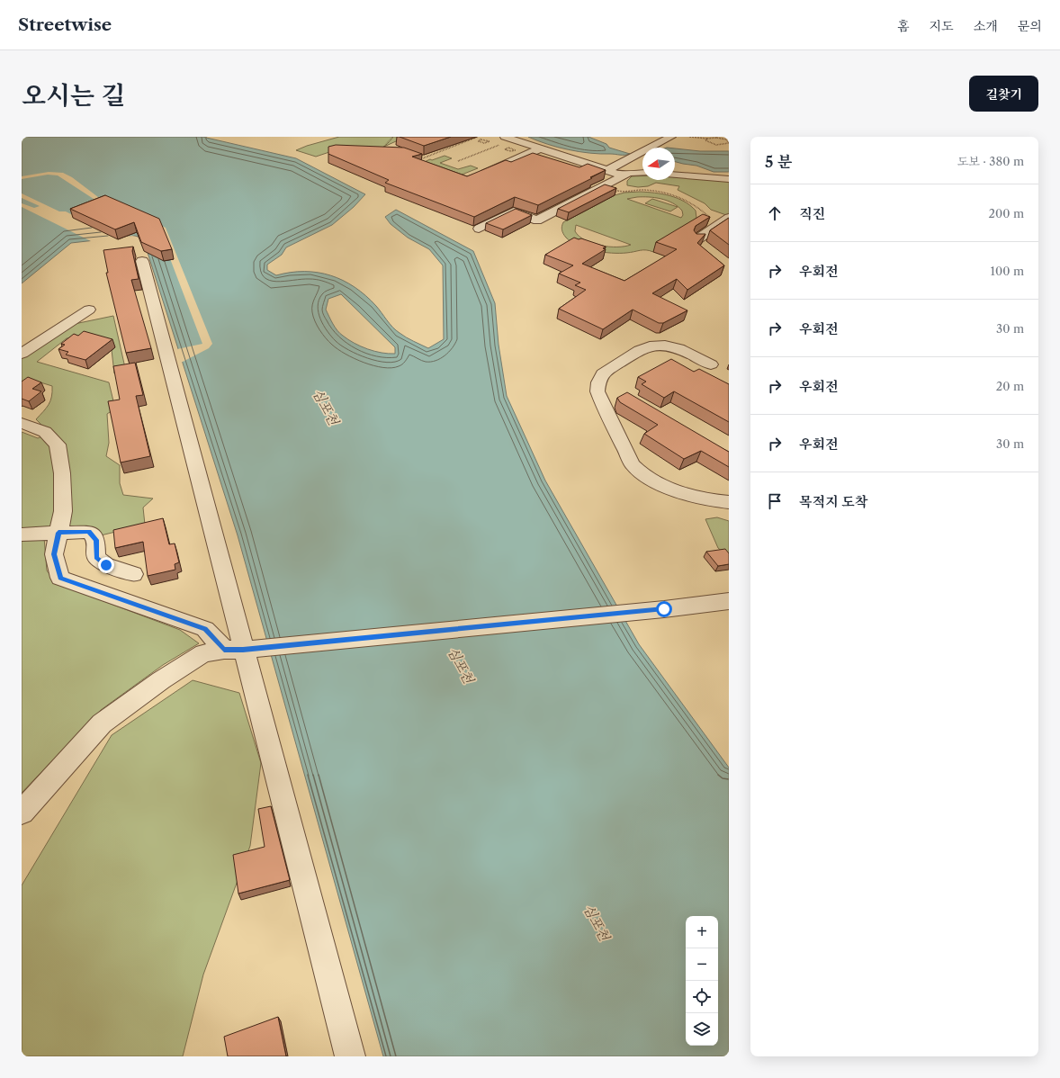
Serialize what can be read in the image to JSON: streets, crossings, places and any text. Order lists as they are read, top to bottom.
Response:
{
  "water": ["심포천"],
  "north": "left",
  "page": {
    "header": "Streetwise",
    "nav": [
      "홈",
      "지도",
      "소개",
      "문의"
    ],
    "title": "오시는 길",
    "buttons": "길찾기",
    "heading": ["5 분", "도보 · 380 m"],
    "list": [
      ["직진", "200 m"],
      ["우회전", "100 m"],
      ["우회전", "30 m"],
      ["우회전", "20 m"],
      ["우회전", "30 m"],
      "목적지 도착"
    ],
    "map_buttons": ["+", "−"]
  }
}
